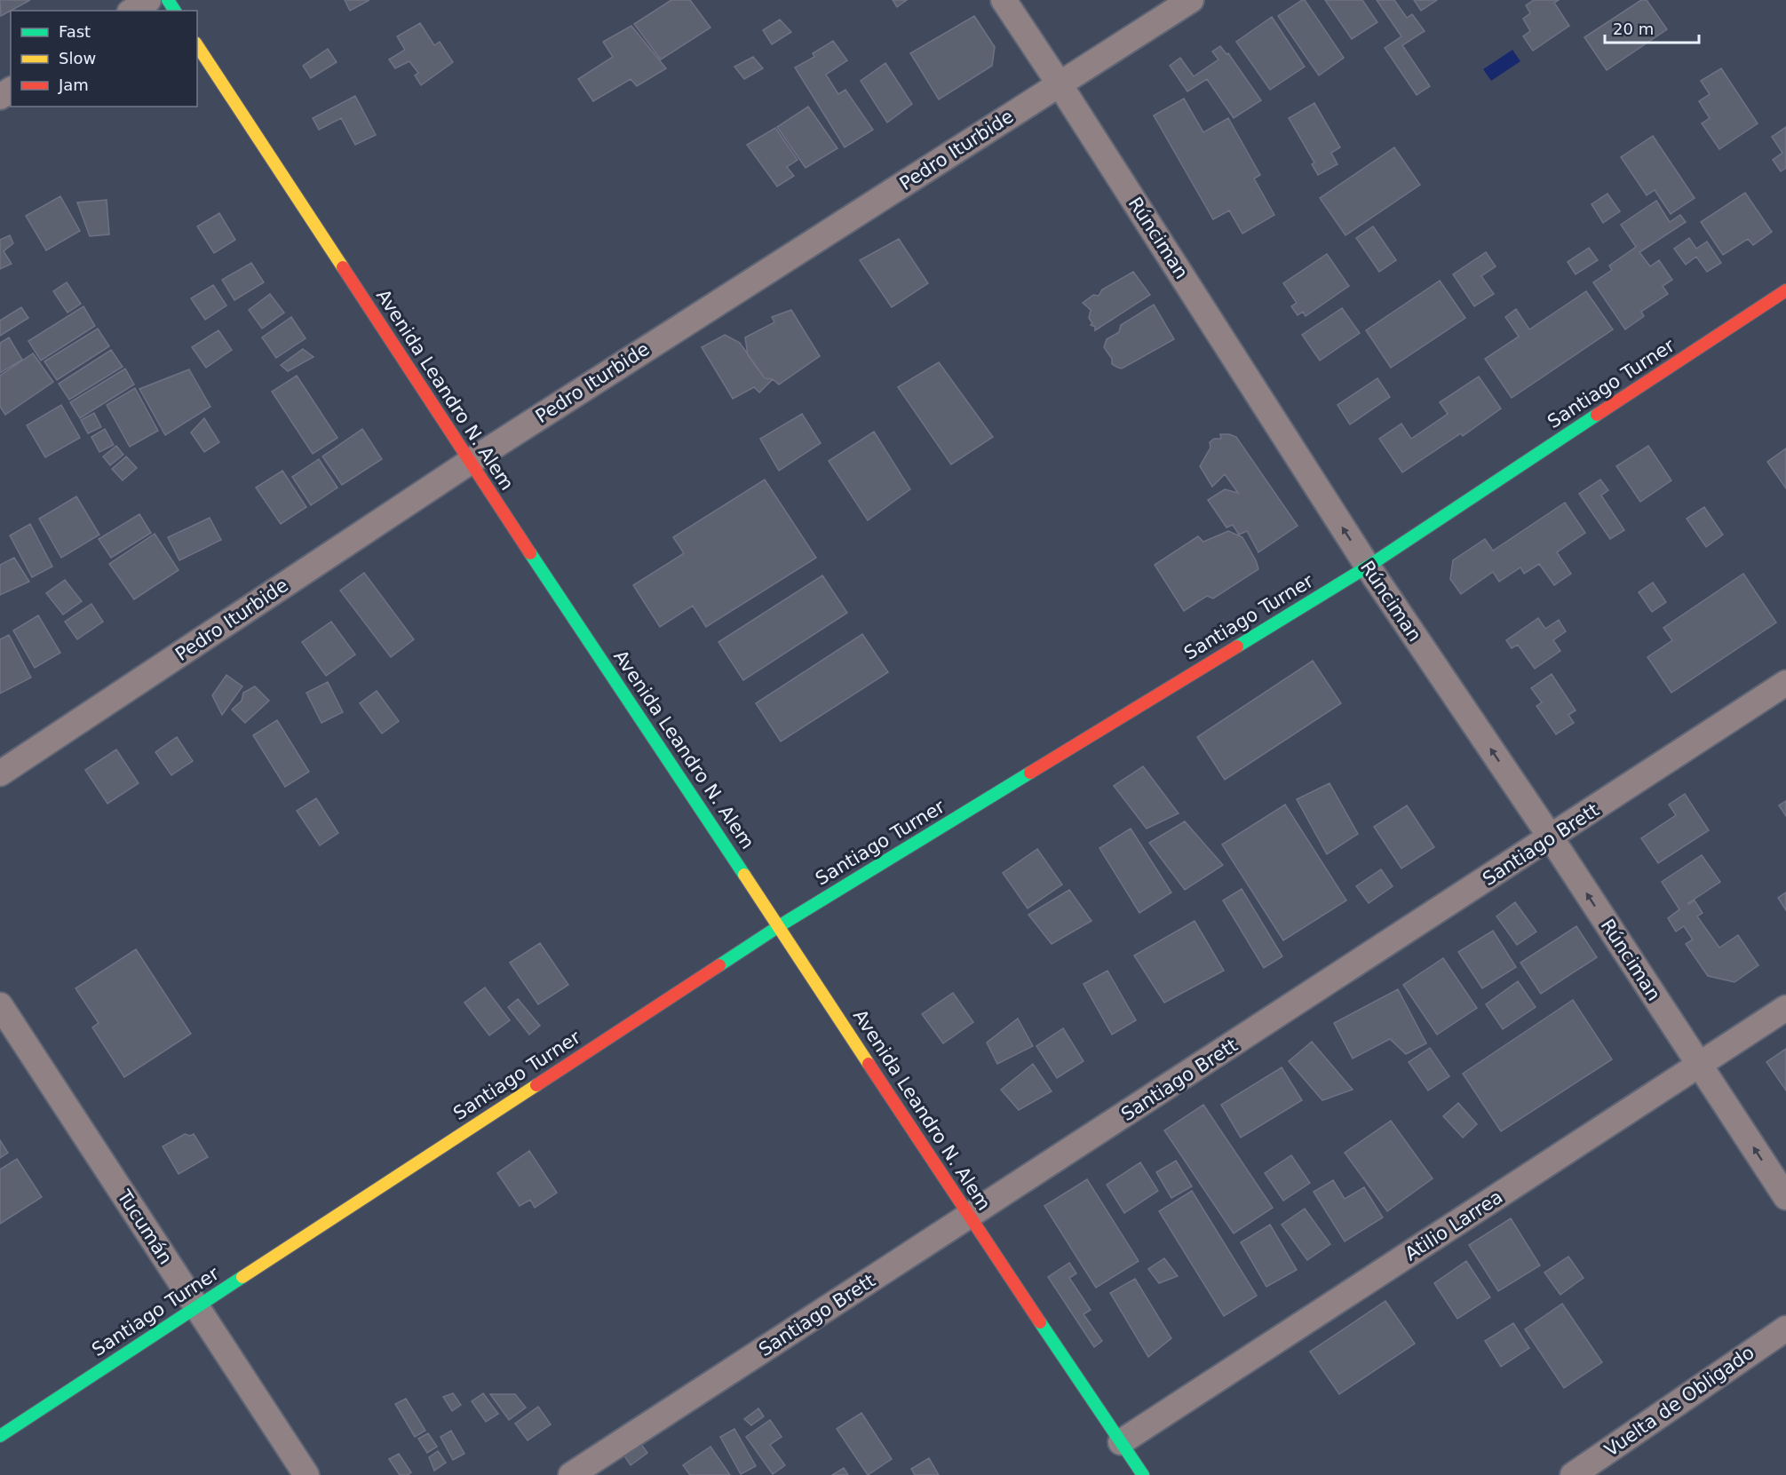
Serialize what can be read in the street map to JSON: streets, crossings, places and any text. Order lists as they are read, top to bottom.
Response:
{
  "streets": {
    "street": [
      "Pedro Iturbide",
      "Rúnciman",
      "Santiago Turner",
      "Avenida Leandro N. Alem",
      "Santiago Brett",
      "Atilio Larrea",
      "Tucumán",
      "Vuelta de Obligado"
    ]
  },
  "crossings": [
    ["Pedro Iturbide", "Rúnciman"],
    ["Pedro Iturbide", "Avenida Leandro N. Alem"],
    ["Rúnciman", "Santiago Turner"],
    ["Rúnciman", "Santiago Brett"],
    ["Rúnciman", "Atilio Larrea"],
    ["Santiago Turner", "Avenida Leandro N. Alem"],
    ["Santiago Turner", "Tucumán"],
    ["Avenida Leandro N. Alem", "Santiago Brett"],
    ["Avenida Leandro N. Alem", "Atilio Larrea"]
  ],
  "one_way": ["Rúnciman"],
  "legend": ["Fast", "Slow", "Jam"],
  "scale_bar": "20 m"
}
